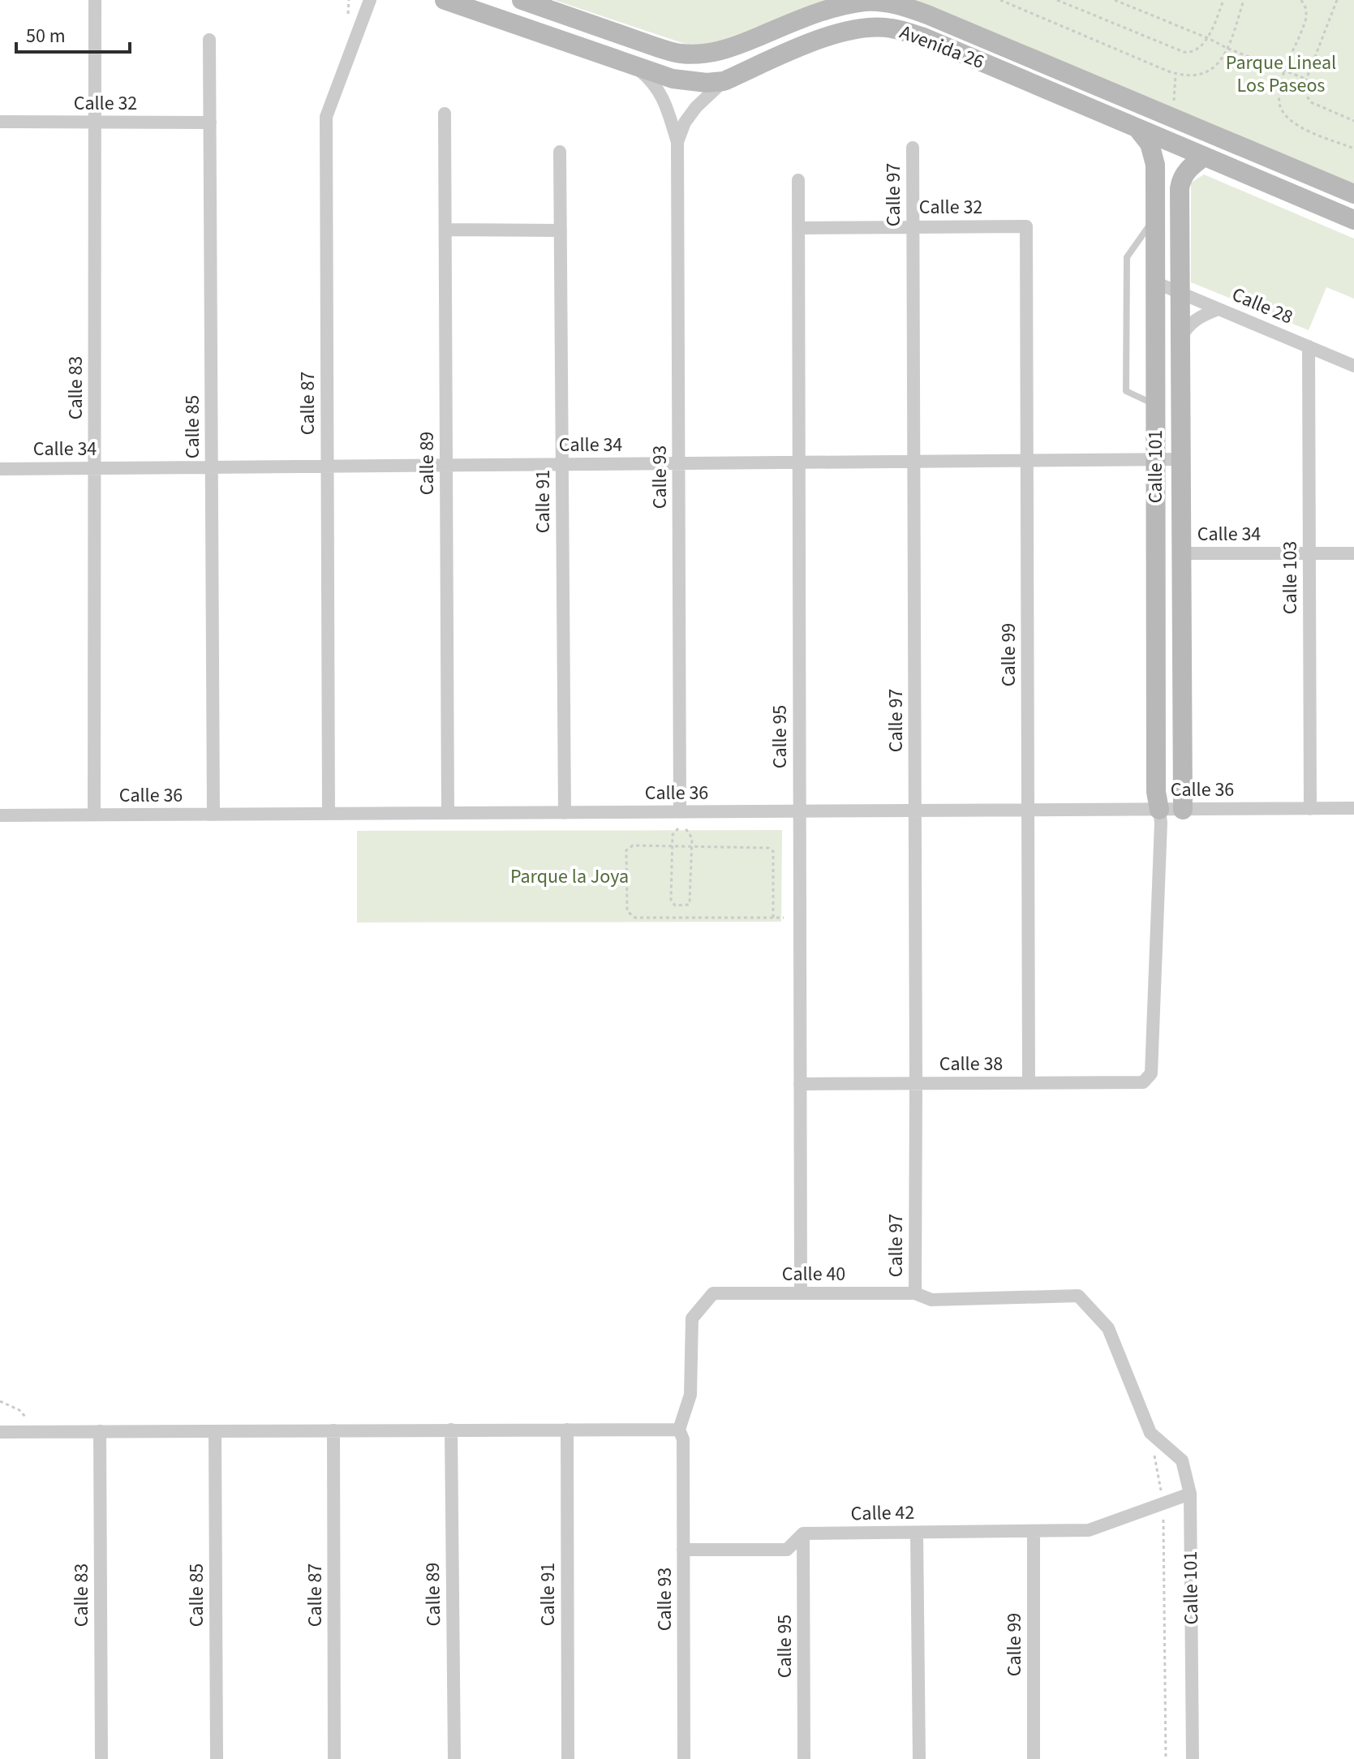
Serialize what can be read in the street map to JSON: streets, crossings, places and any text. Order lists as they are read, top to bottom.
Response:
{
  "streets": {
    "street": [
      "Avenida 26",
      "Calle 32",
      "Calle 97",
      "Calle 28",
      "Calle 83",
      "Calle 87",
      "Calle 85",
      "Calle 34",
      "Calle 89",
      "Calle 101",
      "Calle 93",
      "Calle 91",
      "Calle 103",
      "Calle 99",
      "Calle 95",
      "Calle 36",
      "Calle 38",
      "Calle 40",
      "Calle 42"
    ]
  },
  "crossings": [
    ["Avenida 26", "Calle 101"],
    ["Avenida 26", "Calle 93"],
    ["Calle 32", "Calle 97"],
    ["Calle 32", "Calle 83"],
    ["Calle 32", "Calle 85"],
    ["Calle 32", "Calle 99"],
    ["Calle 32", "Calle 95"],
    ["Calle 97", "Calle 34"],
    ["Calle 97", "Calle 36"],
    ["Calle 97", "Calle 38"],
    ["Calle 97", "Calle 40"],
    ["Calle 28", "Calle 101"],
    ["Calle 28", "Calle 103"],
    ["Calle 83", "Calle 34"],
    ["Calle 83", "Calle 36"],
    ["Calle 87", "Calle 34"],
    ["Calle 87", "Calle 36"],
    ["Calle 85", "Calle 34"],
    ["Calle 85", "Calle 36"],
    ["Calle 34", "Calle 89"],
    ["Calle 34", "Calle 101"],
    ["Calle 34", "Calle 93"],
    ["Calle 34", "Calle 91"],
    ["Calle 34", "Calle 103"],
    ["Calle 34", "Calle 99"],
    ["Calle 34", "Calle 95"],
    ["Calle 89", "Calle 36"],
    ["Calle 101", "Calle 36"],
    ["Calle 101", "Calle 38"],
    ["Calle 101", "Calle 40"],
    ["Calle 101", "Calle 42"],
    ["Calle 93", "Calle 36"],
    ["Calle 93", "Calle 40"],
    ["Calle 91", "Calle 36"],
    ["Calle 103", "Calle 36"],
    ["Calle 99", "Calle 36"],
    ["Calle 99", "Calle 38"],
    ["Calle 99", "Calle 42"],
    ["Calle 95", "Calle 36"],
    ["Calle 95", "Calle 38"],
    ["Calle 95", "Calle 40"],
    ["Calle 95", "Calle 42"],
    ["Calle 36", "Calle 38"]
  ],
  "parks": ["Parque Lineal Los Paseos", "Parque la Joya"],
  "scale_bar": "50 m"
}
